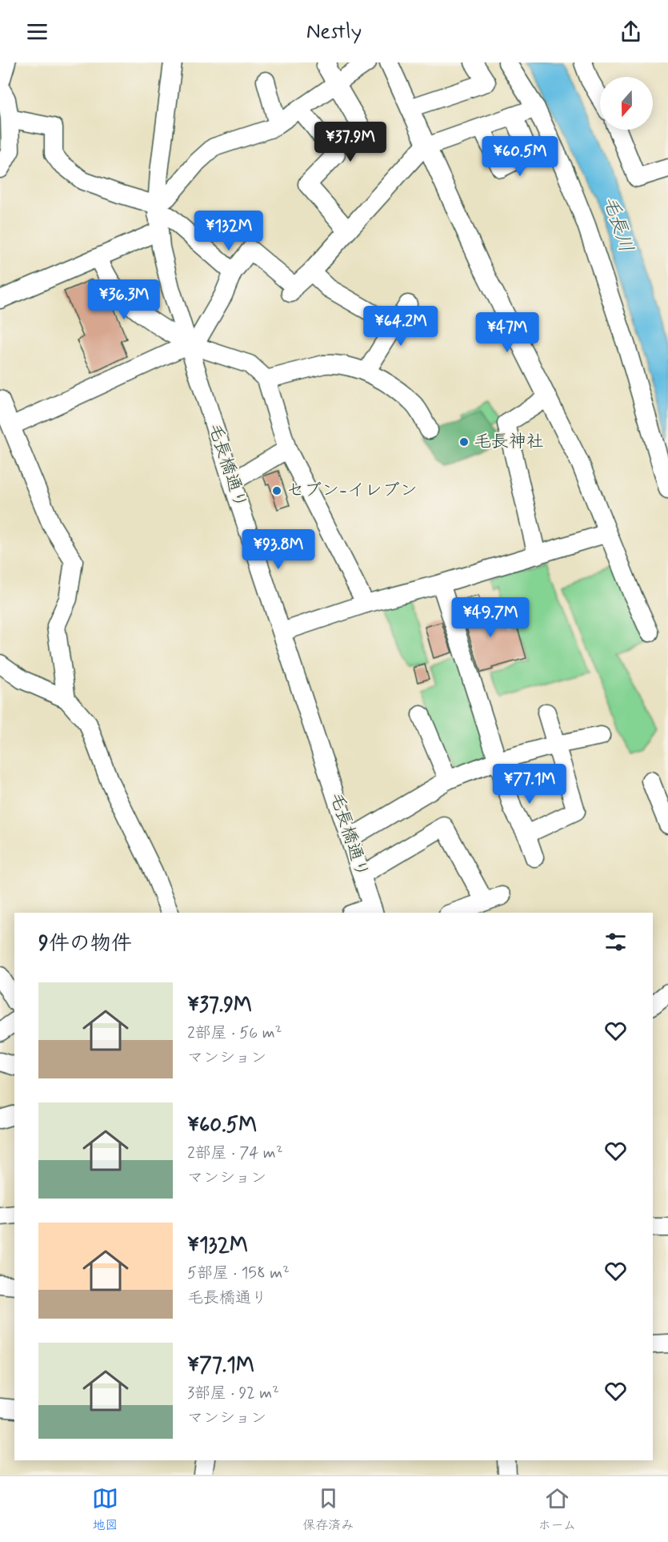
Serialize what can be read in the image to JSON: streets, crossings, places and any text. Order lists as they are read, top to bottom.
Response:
{
  "streets": {
    "street": ["毛長橋通り"]
  },
  "water": ["毛長川"],
  "places": ["毛長神社", "セブン-イレブン"],
  "north": "bottom",
  "page": {
    "header": "Nestly",
    "price": [
      "¥37.9M",
      "¥60.5M",
      "¥132M",
      "¥36.3M",
      "¥64.2M",
      "¥47M",
      "¥93.8M",
      "¥49.7M",
      "¥77.1M"
    ],
    "heading": "9件の物件",
    "list": [
      {
        "name": "¥37.9M",
        "note": "2部屋 · 56 m² · マンション"
      },
      {
        "name": "¥60.5M",
        "note": "2部屋 · 74 m² · マンション"
      },
      {
        "name": "¥132M",
        "note": "5部屋 · 158 m² · 毛長橋通り"
      },
      {
        "name": "¥77.1M",
        "note": "3部屋 · 92 m² · マンション"
      }
    ],
    "tabs": ["地図", "保存済み", "ホーム"]
  }
}
